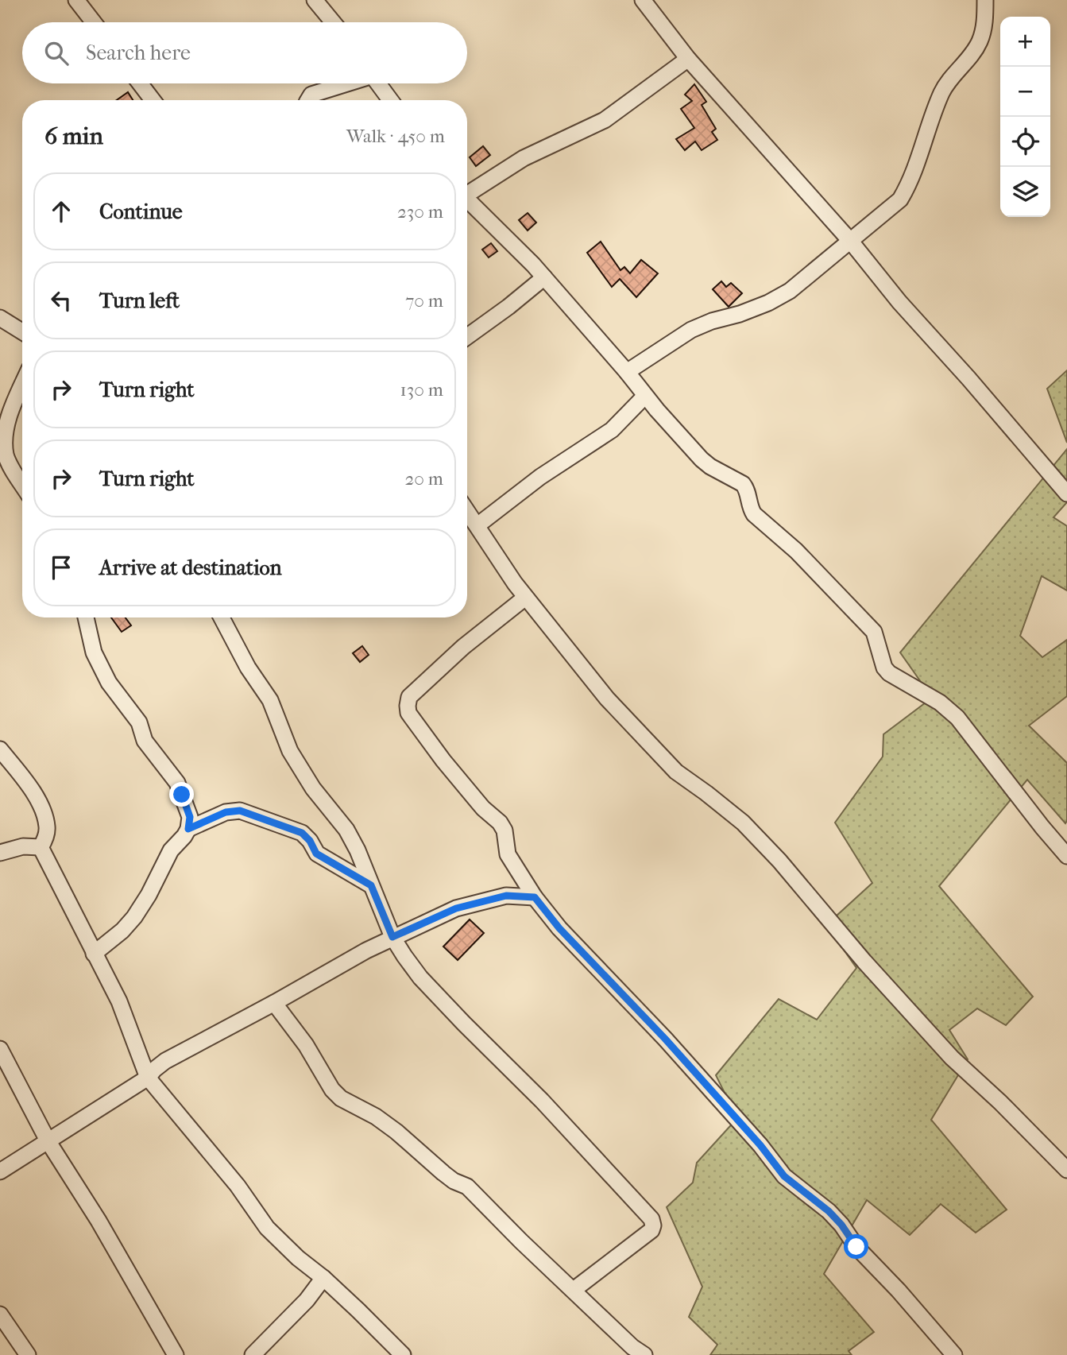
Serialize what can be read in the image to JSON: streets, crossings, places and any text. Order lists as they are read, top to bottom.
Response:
{
  "page": {
    "map_buttons": ["+", "−"],
    "search": "Search here",
    "heading": ["6 min", "Walk · 450 m"],
    "list": [
      ["Continue", "230 m"],
      ["Turn left", "70 m"],
      ["Turn right", "130 m"],
      ["Turn right", "20 m"],
      "Arrive at destination"
    ]
  }
}
